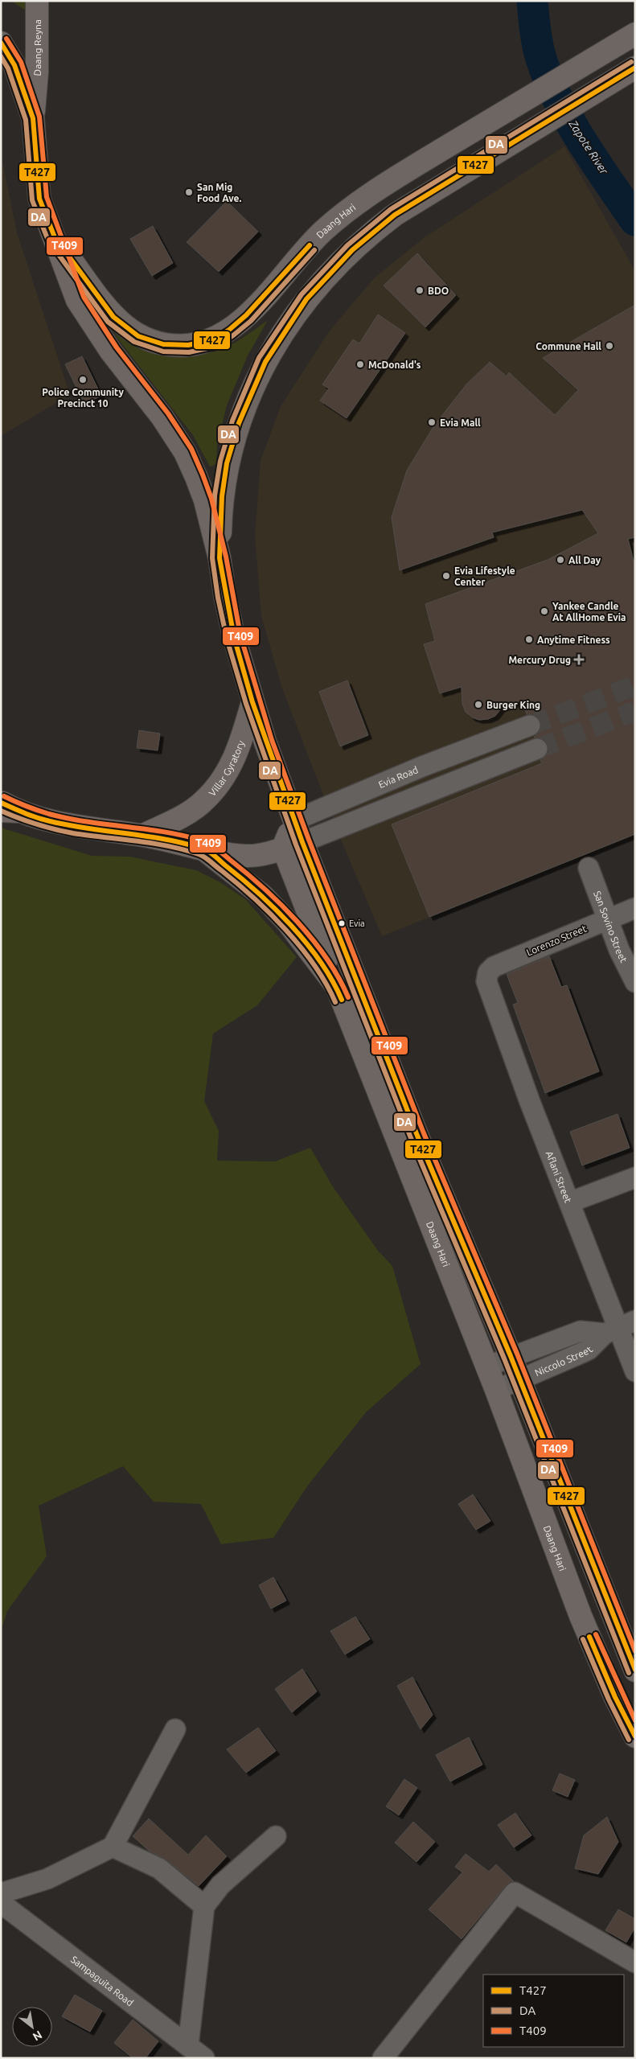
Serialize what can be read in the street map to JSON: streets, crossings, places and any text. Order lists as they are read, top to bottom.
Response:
{
  "streets": {
    "main road": ["Daang Reyna", "Daang Hari", "Villar Gyratory"],
    "street": [
      "Evia Road",
      "San Sovino Street",
      "Lorenzo Street",
      "Aflani Street",
      "Niccolo Street",
      "Sampaguita Road"
    ]
  },
  "crossings": [
    ["Daang Hari", "Villar Gyratory"],
    ["Daang Hari", "Niccolo Street"],
    ["San Sovino Street", "Lorenzo Street"],
    ["Lorenzo Street", "Aflani Street"],
    ["Aflani Street", "Niccolo Street"]
  ],
  "water": ["Zapote River"],
  "places": {
    "other": [
      "San Mig Food Ave.",
      "BDO",
      "Commune Hall",
      "McDonald's",
      "Police Community Precinct 10",
      "Evia Mall",
      "All Day",
      "Evia Lifestyle Center",
      "Yankee Candle At AllHome Evia",
      "Anytime Fitness",
      "Burger King",
      "Evia"
    ],
    "health": ["Mercury Drug"]
  },
  "lines": ["transit line T409", "transit line T427", "transit line DA"],
  "legend": ["T427", "DA", "T409"],
  "north": "bottom right"
}
